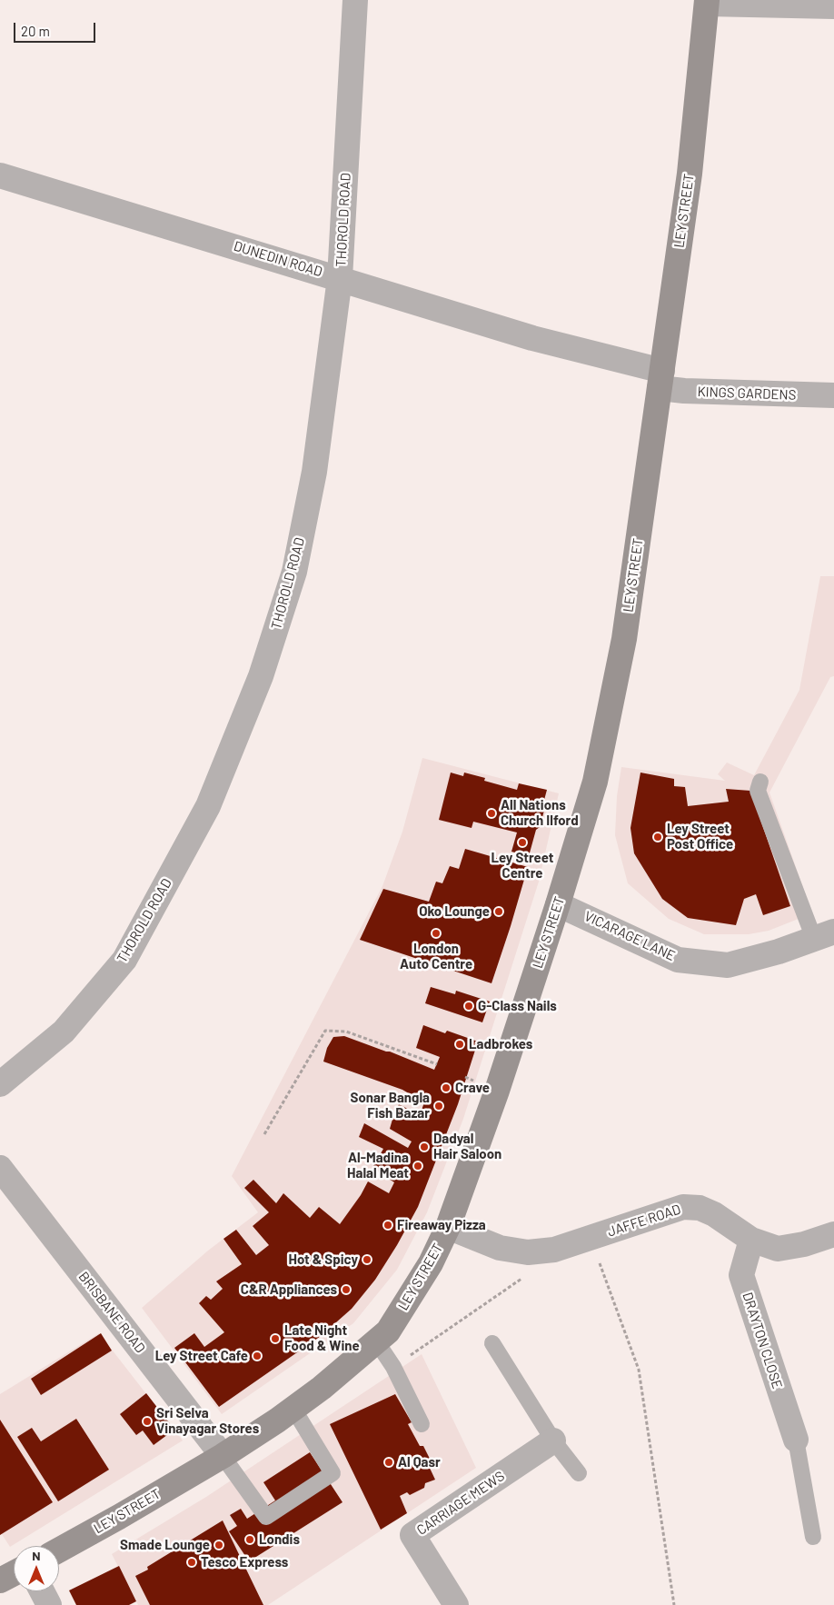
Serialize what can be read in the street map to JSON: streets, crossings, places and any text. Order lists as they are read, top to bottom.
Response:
{
  "streets": {
    "street": [
      "LEY STREET",
      "THOROLD ROAD",
      "DUNEDIN ROAD",
      "KINGS GARDENS",
      "VICARAGE LANE",
      "JAFFE ROAD",
      "BRISBANE ROAD",
      "DRAYTON CLOSE",
      "CARRIAGE MEWS"
    ]
  },
  "crossings": [
    ["LEY STREET", "DUNEDIN ROAD"],
    ["LEY STREET", "KINGS GARDENS"],
    ["LEY STREET", "VICARAGE LANE"],
    ["LEY STREET", "JAFFE ROAD"],
    ["LEY STREET", "BRISBANE ROAD"],
    ["THOROLD ROAD", "DUNEDIN ROAD"],
    ["DUNEDIN ROAD", "KINGS GARDENS"],
    ["JAFFE ROAD", "DRAYTON CLOSE"]
  ],
  "places": [
    "All Nations Church Ilford",
    "Ley Street Post Office",
    "Ley Street Centre",
    "Oko Lounge",
    "London Auto Centre",
    "G-Class Nails",
    "Ladbrokes",
    "Crave",
    "Sonar Bangla Fish Bazar",
    "Dadyal Hair Saloon",
    "Al-Madina Halal Meat",
    "Fireaway Pizza",
    "Hot & Spicy",
    "C&R Appliances",
    "Late Night Food & Wine",
    "Ley Street Cafe",
    "Sri Selva Vinayagar Stores",
    "Al Qasr",
    "Londis",
    "Smade Lounge",
    "Tesco Express"
  ],
  "scale_bar": "20 m",
  "north": "top"
}
